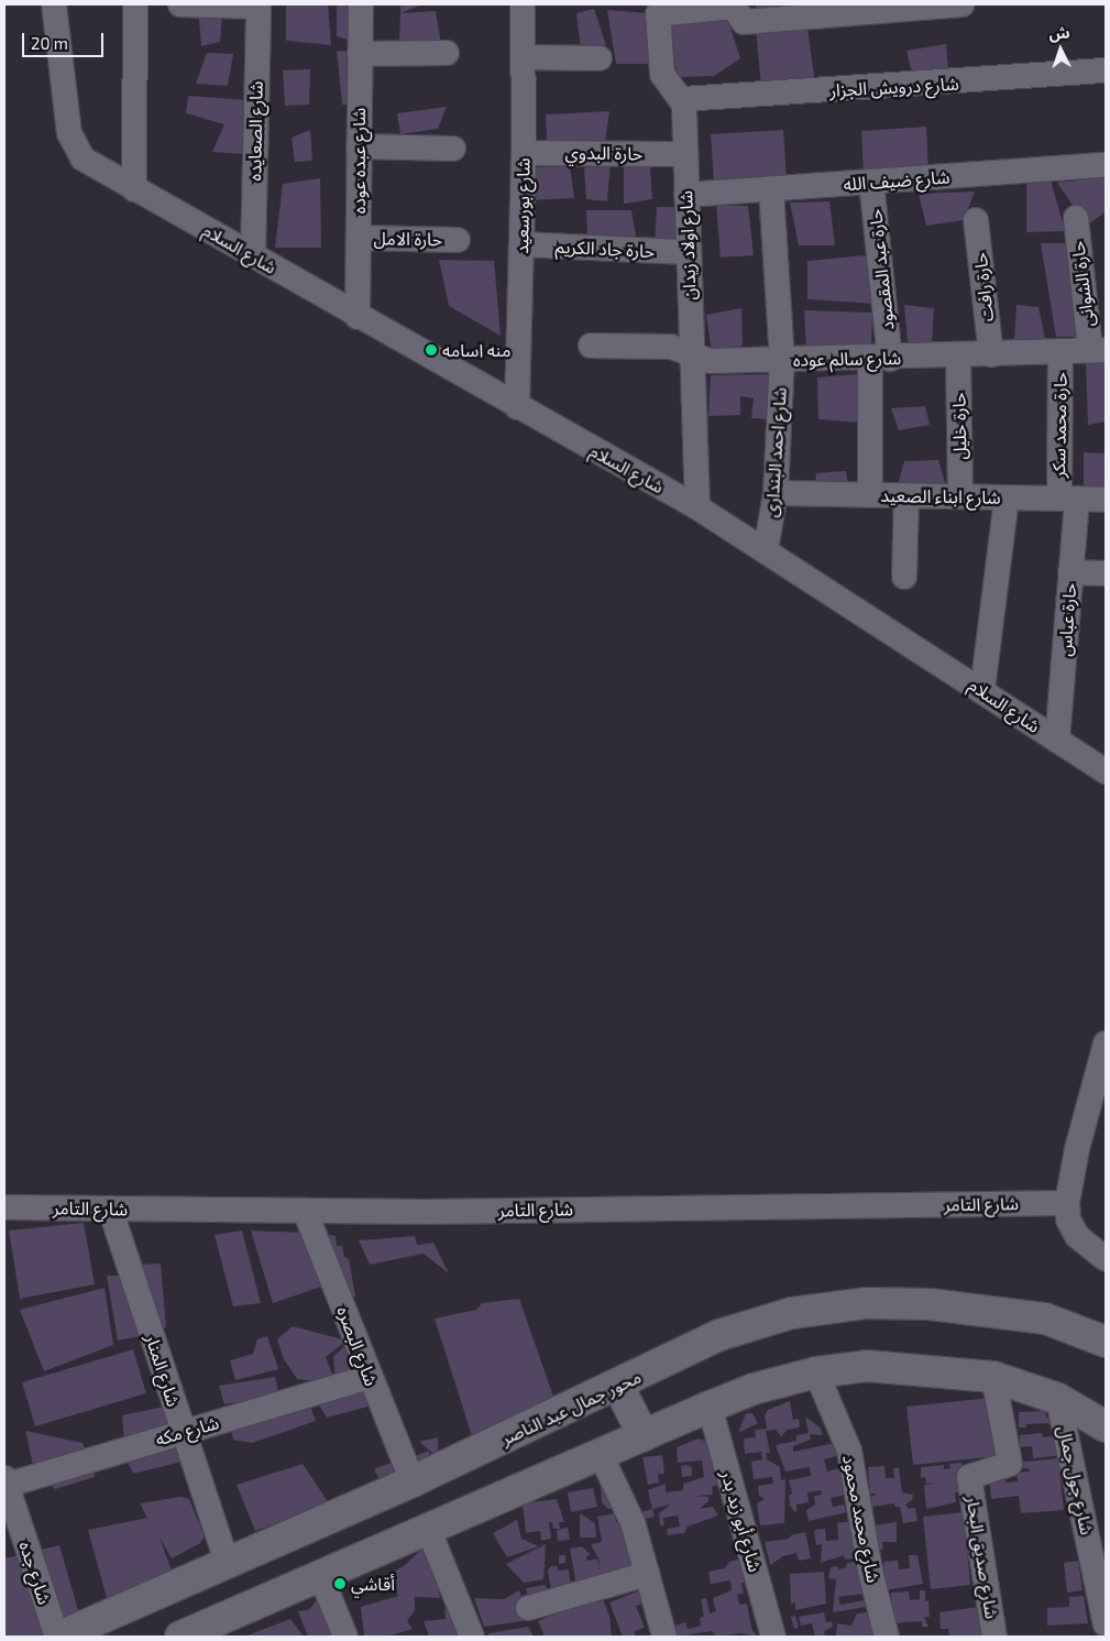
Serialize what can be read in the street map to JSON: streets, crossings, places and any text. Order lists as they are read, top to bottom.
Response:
{
  "streets": {
    "street": [
      "شارع درويش الجزار",
      "شارع الصعايده",
      "حارة البدوي",
      "شارع عبده عوده",
      "شارع ضيف الله",
      "شارع بورسعيد",
      "حارة الامل",
      "شارع اولاد زيدان",
      "شارع السلام",
      "حارة جاد الكريم",
      "حارة عبد المقصود",
      "حارة الشوانى",
      "حارة رافت",
      "شارع سالم عوده",
      "حارة محمد سكر",
      "حارة خليل",
      "شارع احمد البندارى",
      "شارع ابناء الصعيد",
      "حارة عباس",
      "شارع التامر",
      "شارع البصره",
      "شارع المنار",
      "محور جمال عبد الناصر",
      "شارع مكه",
      "شارع جول جمال",
      "شارع محمد محمود",
      "شارع أبو زيد بدر",
      "شارع صديق البحار",
      "شارع جده"
    ]
  },
  "crossings": [
    ["شارع درويش الجزار", "شارع اولاد زيدان"],
    ["شارع الصعايده", "شارع السلام"],
    ["حارة البدوي", "شارع بورسعيد"],
    ["حارة البدوي", "شارع اولاد زيدان"],
    ["شارع عبده عوده", "حارة الامل"],
    ["شارع عبده عوده", "شارع السلام"],
    ["شارع ضيف الله", "شارع اولاد زيدان"],
    ["شارع ضيف الله", "حارة عبد المقصود"],
    ["شارع ضيف الله", "شارع احمد البندارى"],
    ["شارع بورسعيد", "شارع السلام"],
    ["شارع بورسعيد", "حارة جاد الكريم"],
    ["شارع اولاد زيدان", "شارع السلام"],
    ["شارع اولاد زيدان", "حارة جاد الكريم"],
    ["شارع اولاد زيدان", "شارع سالم عوده"],
    ["شارع السلام", "شارع احمد البندارى"],
    ["شارع السلام", "حارة عباس"],
    ["حارة عبد المقصود", "شارع سالم عوده"],
    ["حارة عبد المقصود", "شارع ابناء الصعيد"],
    ["حارة الشوانى", "شارع سالم عوده"],
    ["حارة رافت", "شارع سالم عوده"],
    ["شارع سالم عوده", "حارة محمد سكر"],
    ["شارع سالم عوده", "حارة خليل"],
    ["شارع سالم عوده", "شارع احمد البندارى"],
    ["حارة محمد سكر", "شارع ابناء الصعيد"],
    ["حارة محمد سكر", "حارة عباس"],
    ["حارة خليل", "شارع ابناء الصعيد"],
    ["شارع احمد البندارى", "شارع ابناء الصعيد"],
    ["شارع ابناء الصعيد", "حارة عباس"],
    ["شارع التامر", "شارع البصره"],
    ["شارع التامر", "شارع المنار"],
    ["شارع البصره", "محور جمال عبد الناصر"],
    ["شارع البصره", "شارع مكه"],
    ["شارع المنار", "محور جمال عبد الناصر"],
    ["شارع المنار", "شارع مكه"],
    ["محور جمال عبد الناصر", "شارع جده"],
    ["شارع مكه", "شارع جده"]
  ],
  "places": ["منه اسامه", "أقاشي"],
  "scale_bar": "20 m",
  "north": "top"
}
